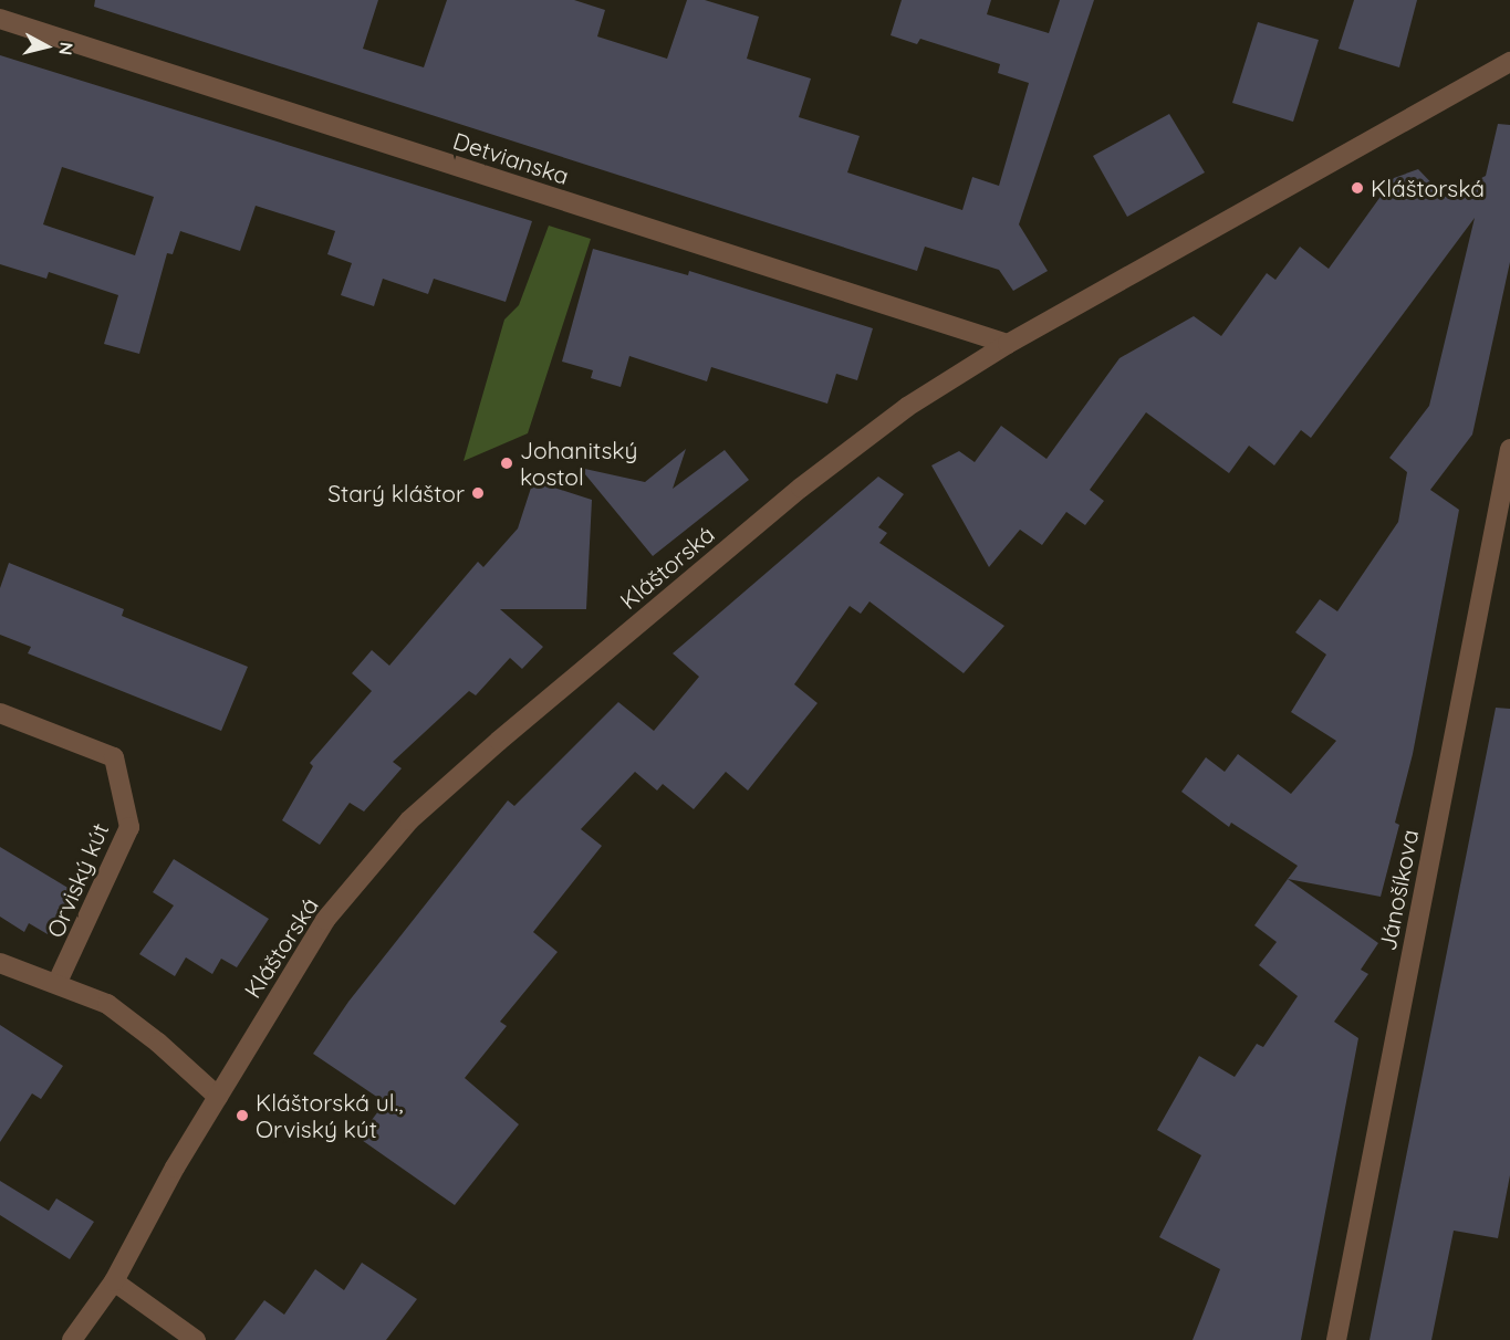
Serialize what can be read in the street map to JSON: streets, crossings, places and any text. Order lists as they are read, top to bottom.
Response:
{
  "streets": {
    "street": [
      "Detvianska",
      "Kláštorská",
      "Orviský kút",
      "Jánošíkova"
    ]
  },
  "crossings": [
    ["Detvianska", "Kláštorská"]
  ],
  "places": [
    "Kláštorská",
    "Johanitský kostol",
    "Starý kláštor",
    "Kláštorská ul., Orviský kút"
  ],
  "north": "right"
}
